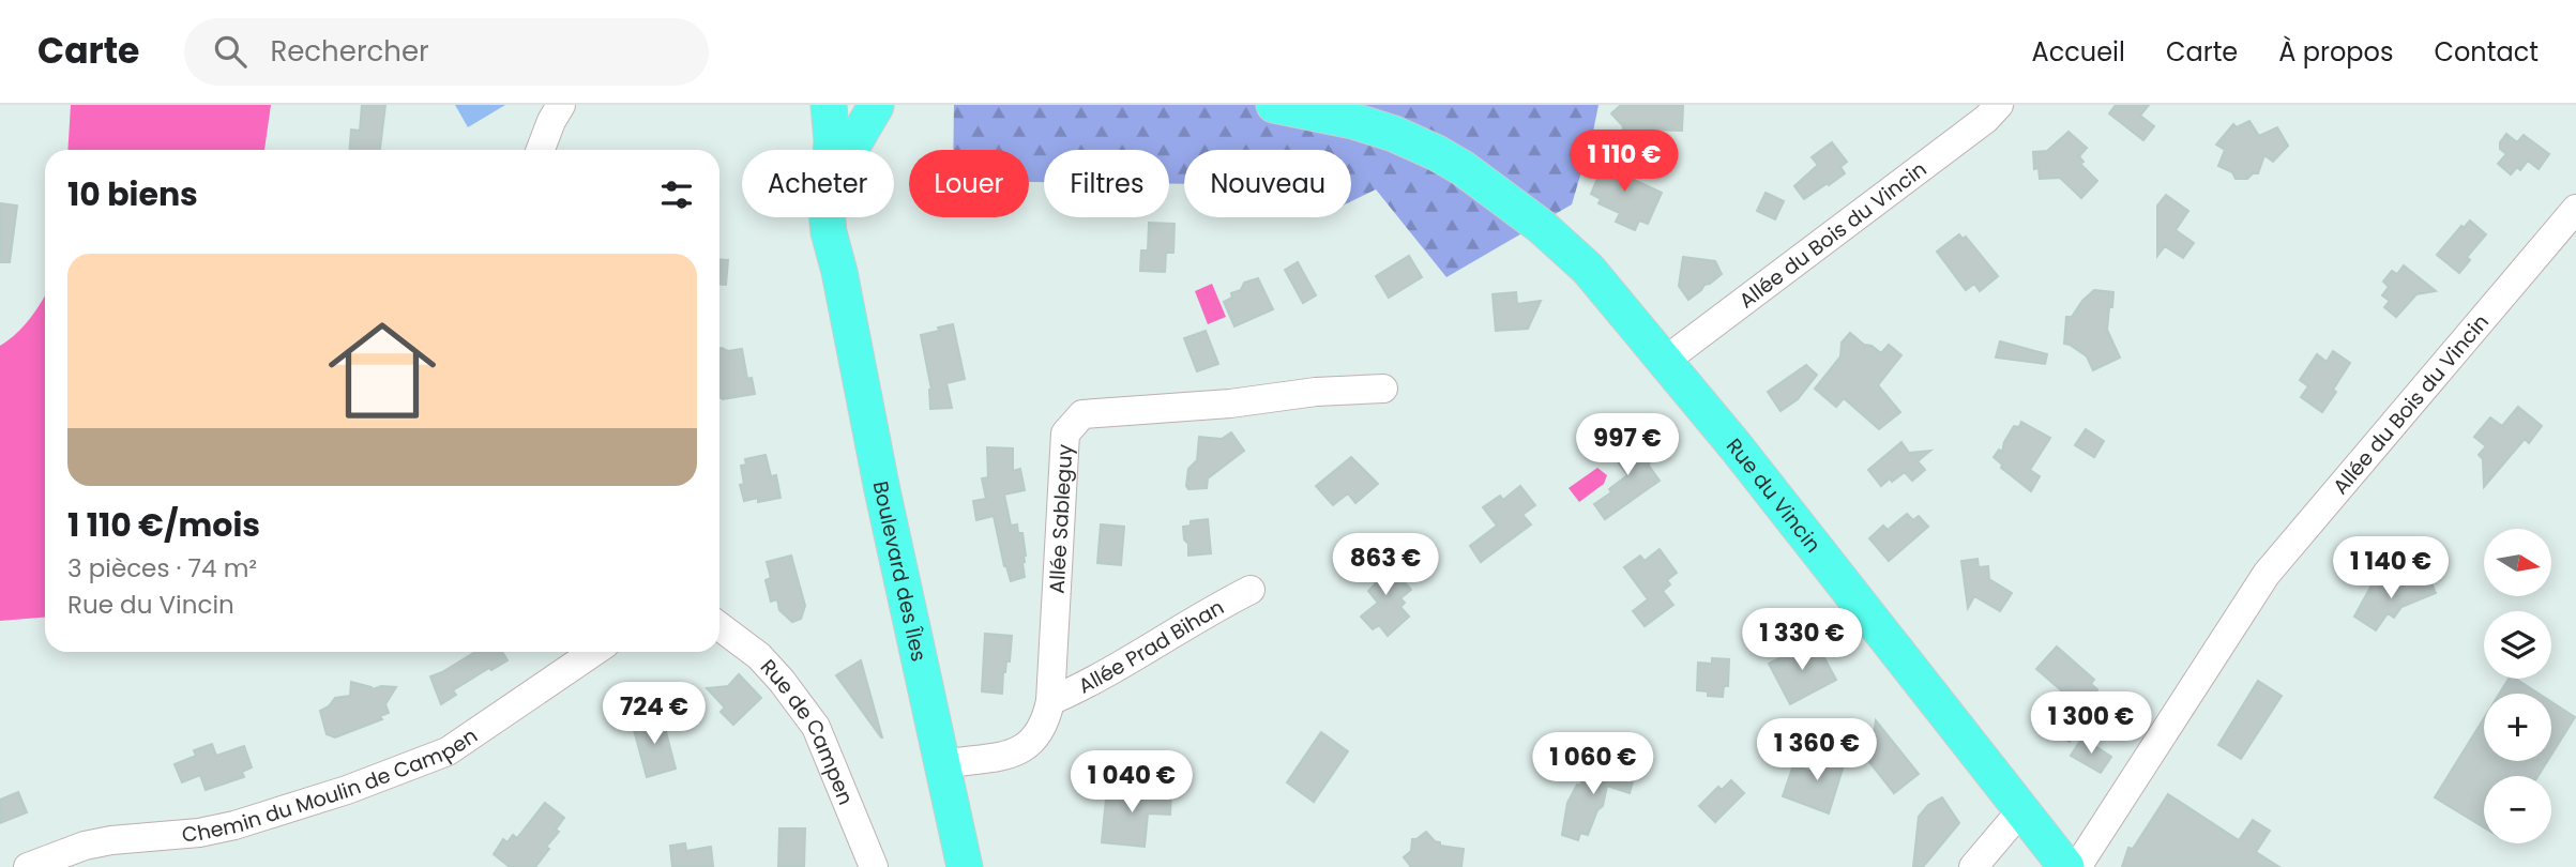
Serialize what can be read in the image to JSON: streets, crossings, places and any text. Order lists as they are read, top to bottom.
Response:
{
  "streets": {
    "main road": ["Rue du Vincin", "Boulevard des Îles"],
    "street": [
      "Allée du Bois du Vincin",
      "Allée Sableguy",
      "Allée Prad Bihan",
      "Rue de Campen",
      "Chemin du Moulin de Campen"
    ]
  },
  "crossings": [
    ["Allée du Bois du Vincin", "Rue du Vincin"],
    ["Allée Sableguy", "Boulevard des Îles"],
    ["Allée Sableguy", "Allée Prad Bihan"]
  ],
  "north": "right",
  "page": {
    "header": "Carte",
    "search": "Rechercher",
    "nav": [
      "Accueil",
      "Carte",
      "À propos",
      "Contact"
    ],
    "price": [
      "1 110 €",
      "997 €",
      "863 €",
      "1 140 €",
      "1 330 €",
      "724 €",
      "1 300 €",
      "1 360 €",
      "1 060 €",
      "1 040 €"
    ],
    "chip": [
      "Acheter",
      "Louer",
      "Filtres",
      "Nouveau"
    ],
    "heading": "10 biens",
    "list": [
      {
        "name": "1 110 €/mois",
        "note": "3 pièces · 74 m² · Rue du Vincin"
      }
    ],
    "map_buttons": ["+", "−"]
  }
}
